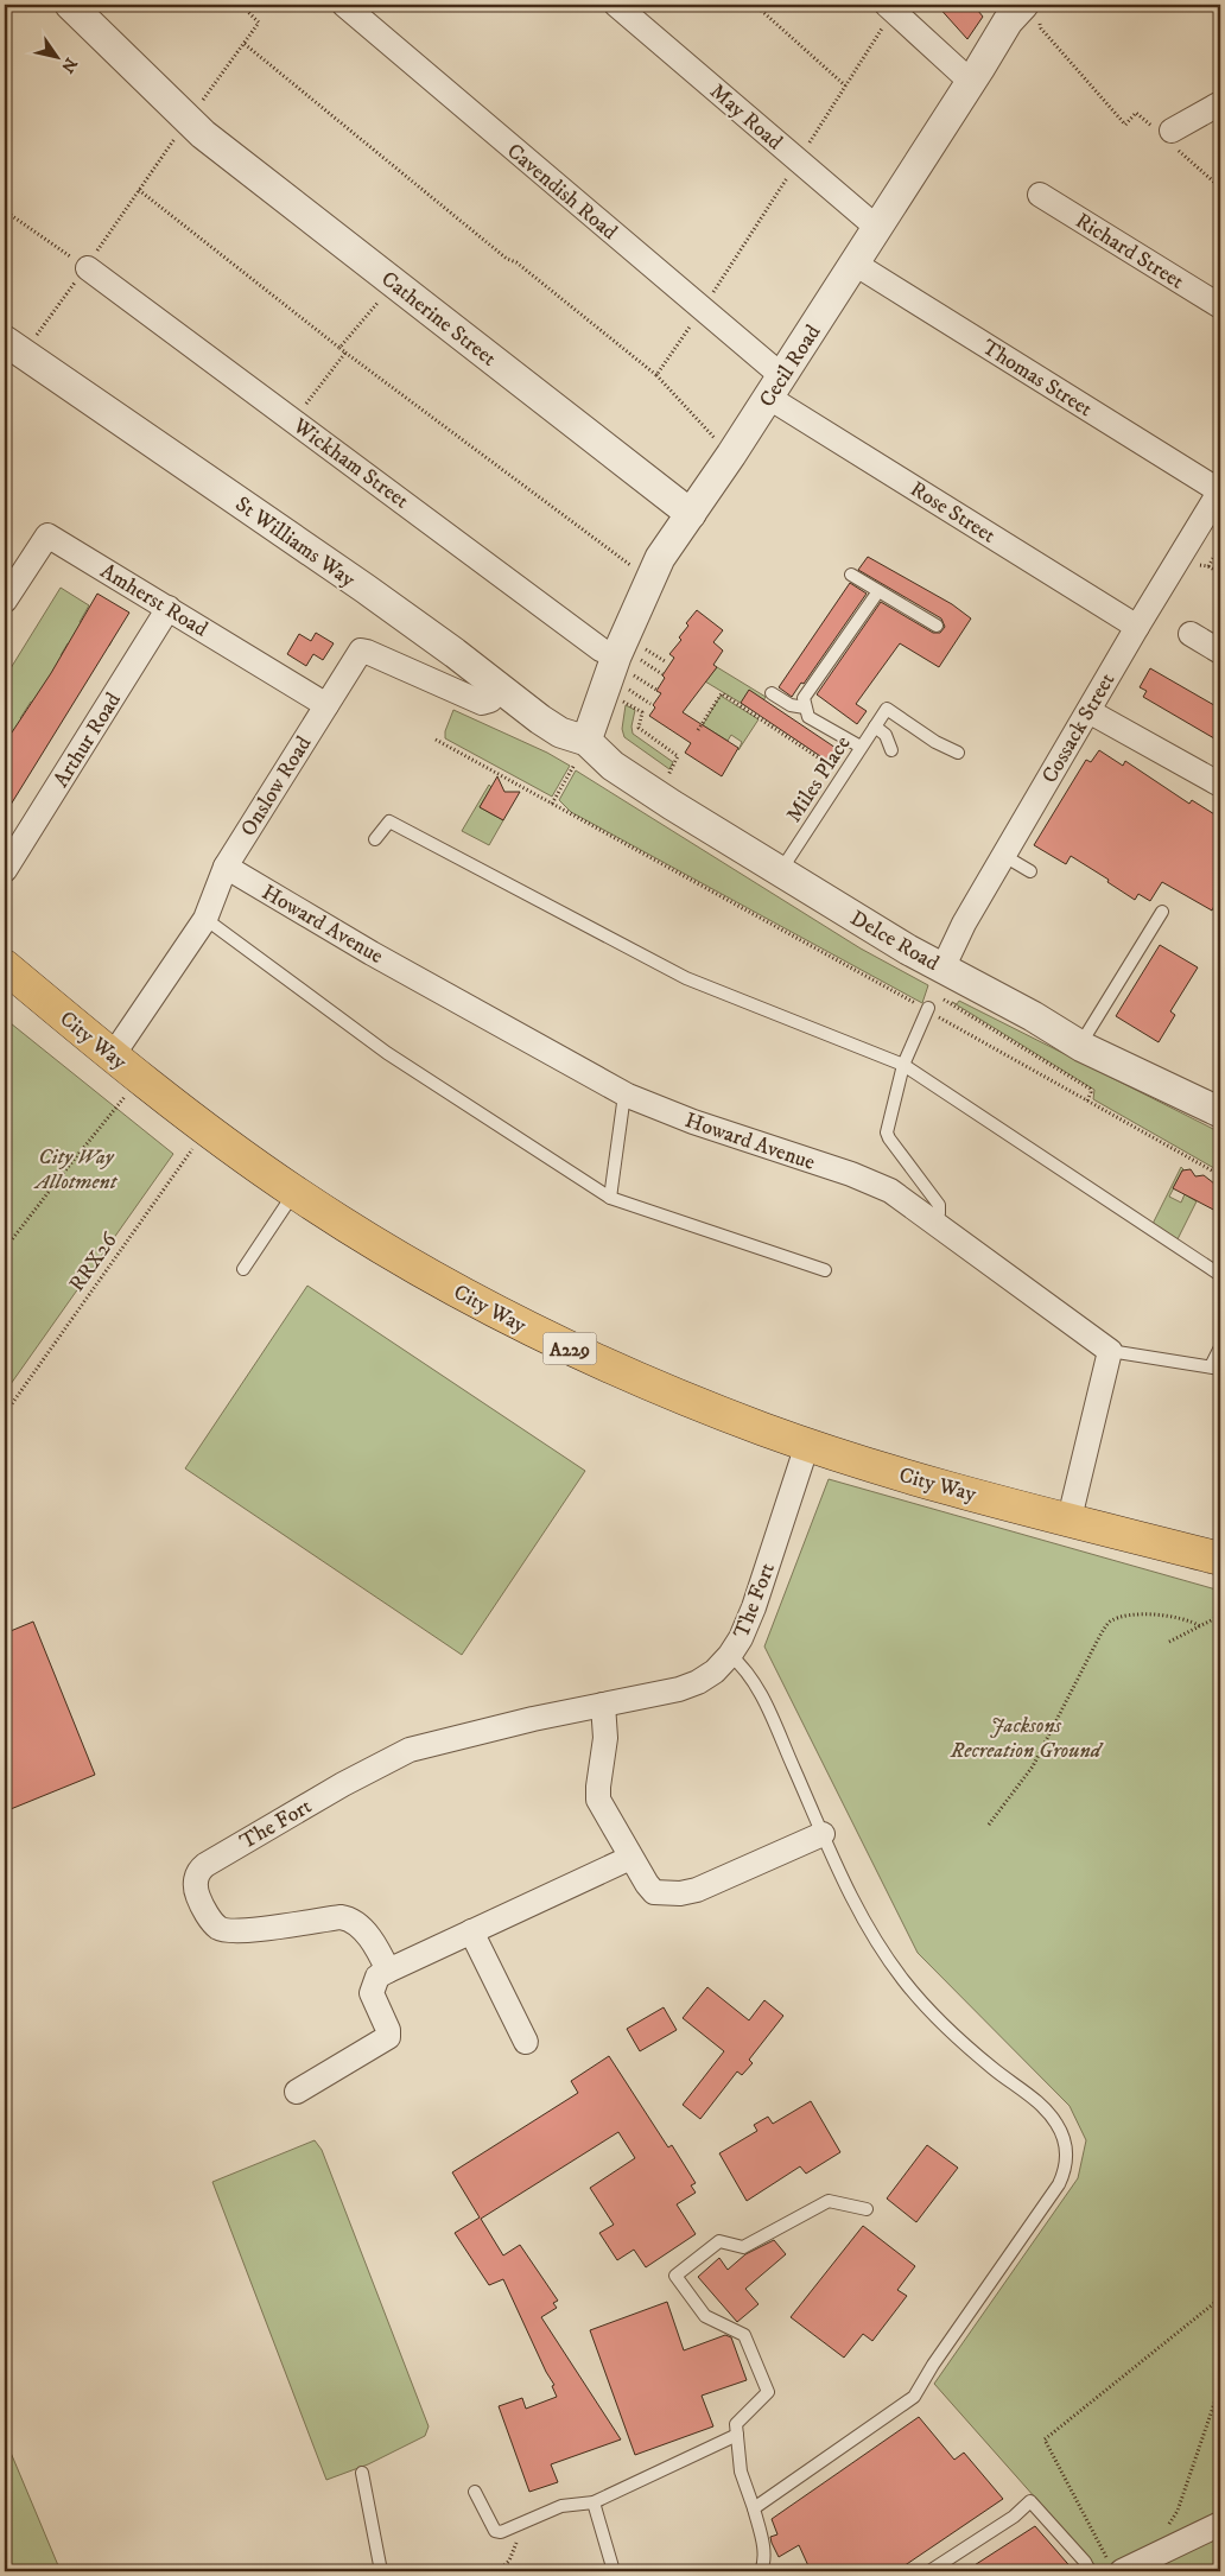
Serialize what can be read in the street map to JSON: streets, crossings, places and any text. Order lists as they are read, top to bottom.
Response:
{
  "streets": {
    "main road": ["City Way", "A229"],
    "street": [
      "May Road",
      "Cavendish Road",
      "Richard Street",
      "Catherine Street",
      "Cecil Road",
      "Thomas Street",
      "Wickham Street",
      "Rose Street",
      "St Williams Way",
      "Amherst Road",
      "Cossack Street",
      "Arthur Road",
      "Onslow Road",
      "Howard Avenue",
      "Delce Road",
      "The Fort"
    ],
    "lane": ["Miles Place"],
    "path": ["RRX26"]
  },
  "crossings": [
    ["May Road", "Cecil Road"],
    ["Cavendish Road", "Cecil Road"],
    ["Cavendish Road", "Rose Street"],
    ["Catherine Street", "Cecil Road"],
    ["Cecil Road", "Thomas Street"],
    ["Cecil Road", "Wickham Street"],
    ["Cecil Road", "Rose Street"],
    ["Cecil Road", "St Williams Way"],
    ["Cecil Road", "Delce Road"],
    ["Thomas Street", "Cossack Street"],
    ["Rose Street", "Cossack Street"],
    ["St Williams Way", "Onslow Road"],
    ["St Williams Way", "Delce Road"],
    ["Amherst Road", "Arthur Road"],
    ["Amherst Road", "Onslow Road"],
    ["Cossack Street", "Delce Road"],
    ["Miles Place", "Delce Road"],
    ["Onslow Road", "Howard Avenue"],
    ["Onslow Road", "City Way"],
    ["City Way", "RRX26"],
    ["City Way", "The Fort"]
  ],
  "parks": ["City Way Allotment", "Jacksons Recreation Ground"],
  "north": "bottom right"
}
